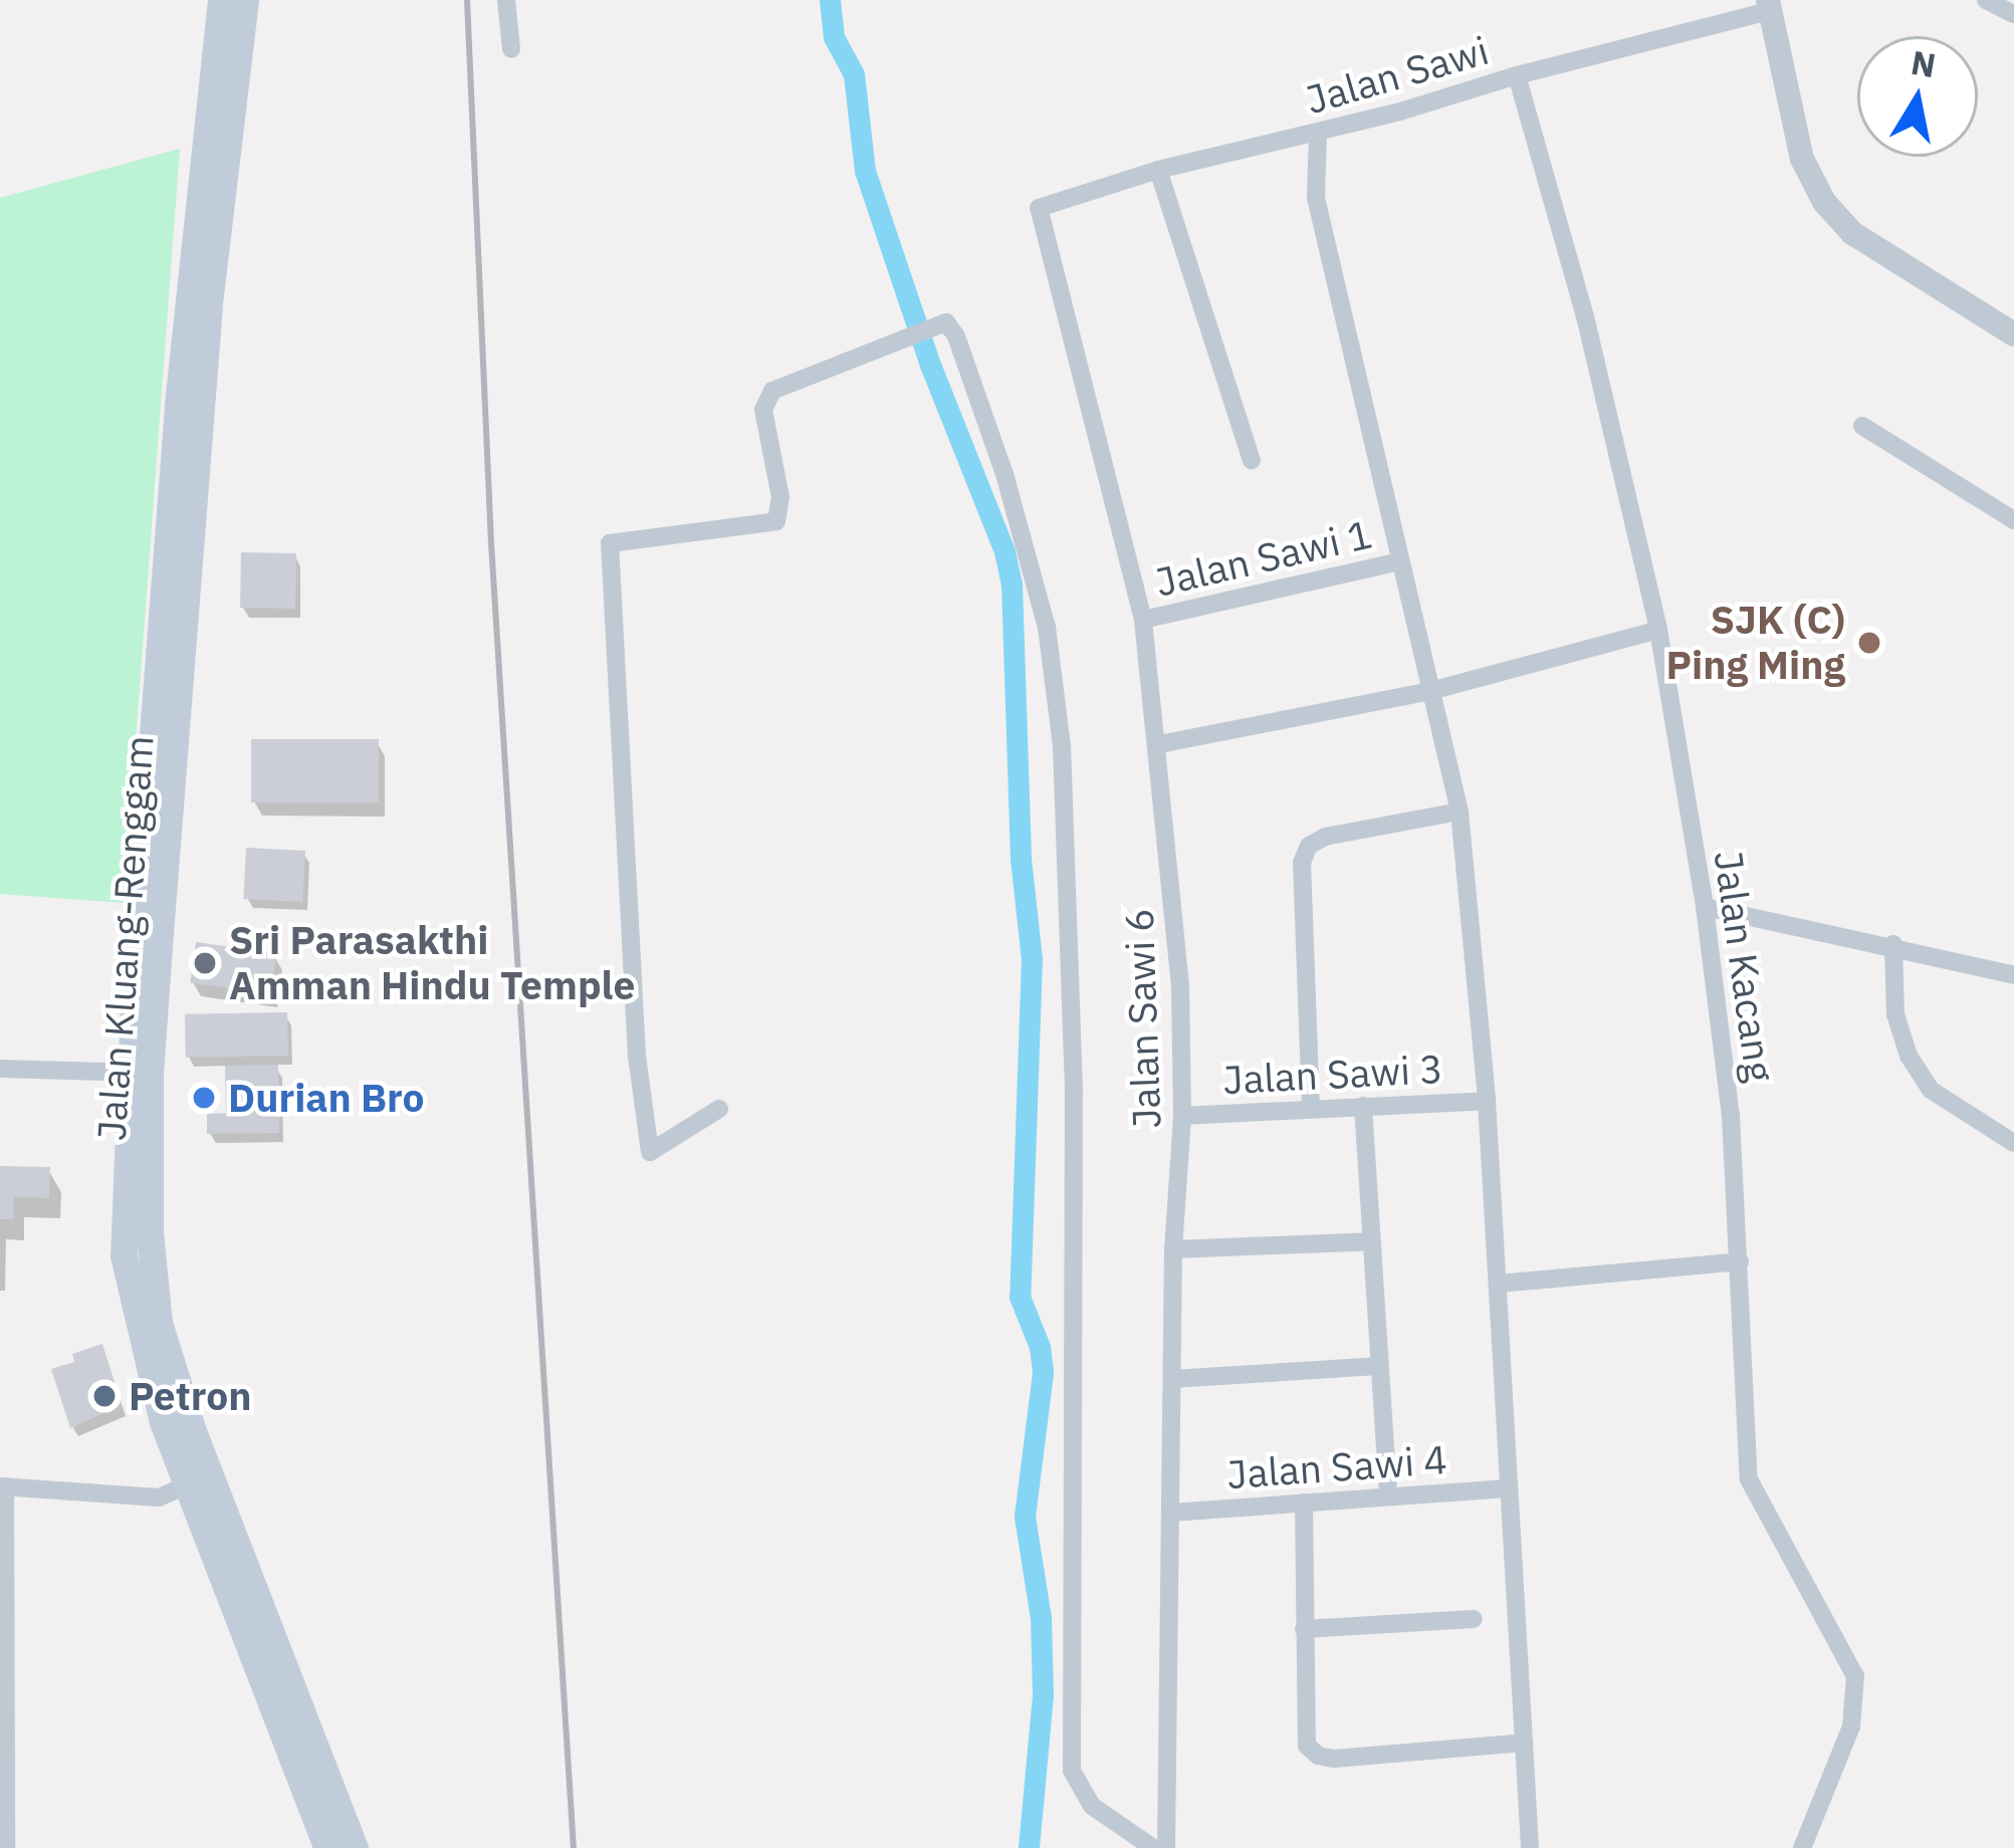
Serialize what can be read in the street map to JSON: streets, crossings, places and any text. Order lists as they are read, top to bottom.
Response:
{
  "streets": {
    "main road": ["Jalan Kluang-Renggam"],
    "street": [
      "Jalan Sawi",
      "Jalan Sawi 1",
      "Jalan Kacang",
      "Jalan Sawi 6",
      "Jalan Sawi 3",
      "Jalan Sawi 4"
    ]
  },
  "crossings": [
    ["Jalan Sawi", "Jalan Kacang"],
    ["Jalan Sawi", "Jalan Sawi 6"],
    ["Jalan Sawi 1", "Jalan Sawi 6"],
    ["Jalan Sawi 6", "Jalan Sawi 3"],
    ["Jalan Sawi 6", "Jalan Sawi 4"]
  ],
  "places": [
    "SJK (C) Ping Ming",
    "Sri Parasakthi Amman Hindu Temple",
    "Durian Bro",
    "Petron"
  ],
  "north": "top"
}
